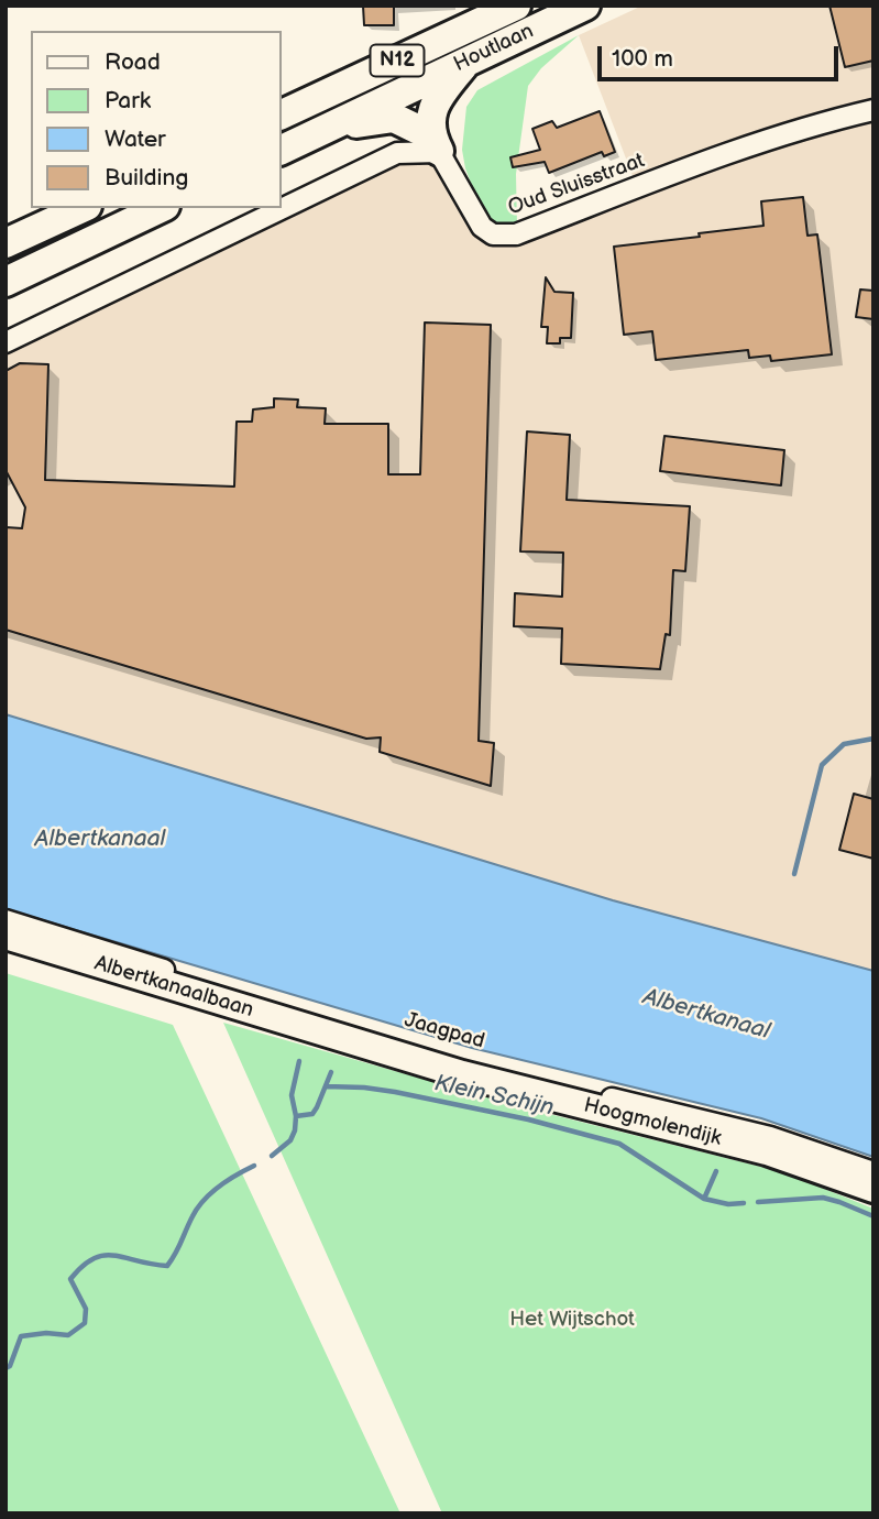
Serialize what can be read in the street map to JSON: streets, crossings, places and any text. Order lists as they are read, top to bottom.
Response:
{
  "streets": {
    "main road": ["Houtlaan", "N12"],
    "street": [
      "Oud Sluisstraat",
      "Albertkanaalbaan",
      "Jaagpad",
      "Hoogmolendijk"
    ]
  },
  "crossings": [
    ["Albertkanaalbaan", "Hoogmolendijk"]
  ],
  "water": ["Albertkanaal", "Klein Schijn"],
  "parks": ["Het Wijtschot"],
  "legend": [
    "Road",
    "Park",
    "Water",
    "Building"
  ],
  "scale_bar": "100 m"
}
